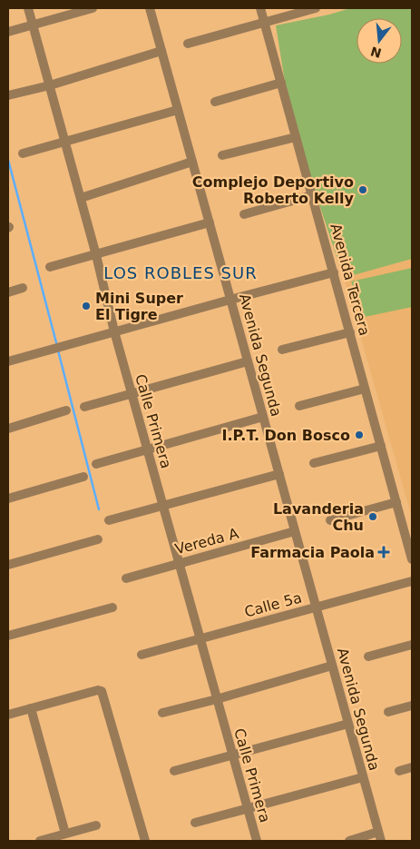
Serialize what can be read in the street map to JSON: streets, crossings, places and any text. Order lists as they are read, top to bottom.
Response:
{
  "streets": {
    "street": [
      "Avenida Tercera",
      "Avenida Segunda",
      "Calle Primera",
      "Vereda A",
      "Calle 5a"
    ]
  },
  "crossings": [
    ["Avenida Segunda", "Vereda A"],
    ["Avenida Segunda", "Calle 5a"],
    ["Calle Primera", "Vereda A"],
    ["Calle Primera", "Calle 5a"]
  ],
  "districts": ["LOS ROBLES SUR"],
  "places": {
    "other": [
      "Complejo Deportivo Roberto Kelly",
      "Mini Super El Tigre",
      "I.P.T. Don Bosco",
      "Lavanderia Chu"
    ],
    "health": ["Farmacia Paola"]
  },
  "north": "bottom"
}
